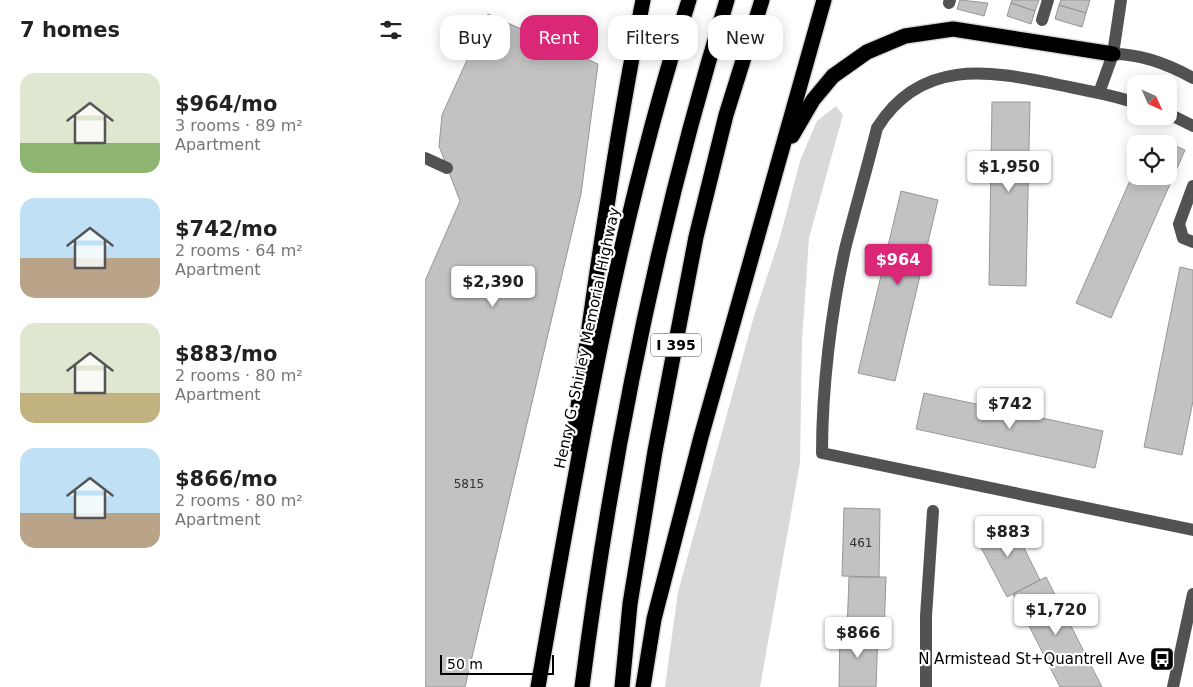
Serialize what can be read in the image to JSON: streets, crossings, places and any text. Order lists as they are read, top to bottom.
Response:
{
  "streets": {
    "highway": ["Henry G. Shirley Memorial Highway", "I 395"]
  },
  "places": {
    "bus stop": ["N Armistead St+Quantrell Ave"]
  },
  "house_numbers": ["5815", "461"],
  "scale_bar": "50 m",
  "north": "bottom right",
  "page": {
    "heading": "7 homes",
    "chip": [
      "Buy",
      "Rent",
      "Filters",
      "New"
    ],
    "list": [
      {
        "name": "$964/mo",
        "note": "3 rooms · 89 m² · Apartment"
      },
      {
        "name": "$742/mo",
        "note": "2 rooms · 64 m² · Apartment"
      },
      {
        "name": "$883/mo",
        "note": "2 rooms · 80 m² · Apartment"
      },
      {
        "name": "$866/mo",
        "note": "2 rooms · 80 m² · Apartment"
      }
    ],
    "price": [
      "$1,950",
      "$964",
      "$2,390",
      "$742",
      "$883",
      "$1,720",
      "$866"
    ],
    "scale": "50 m"
  }
}
